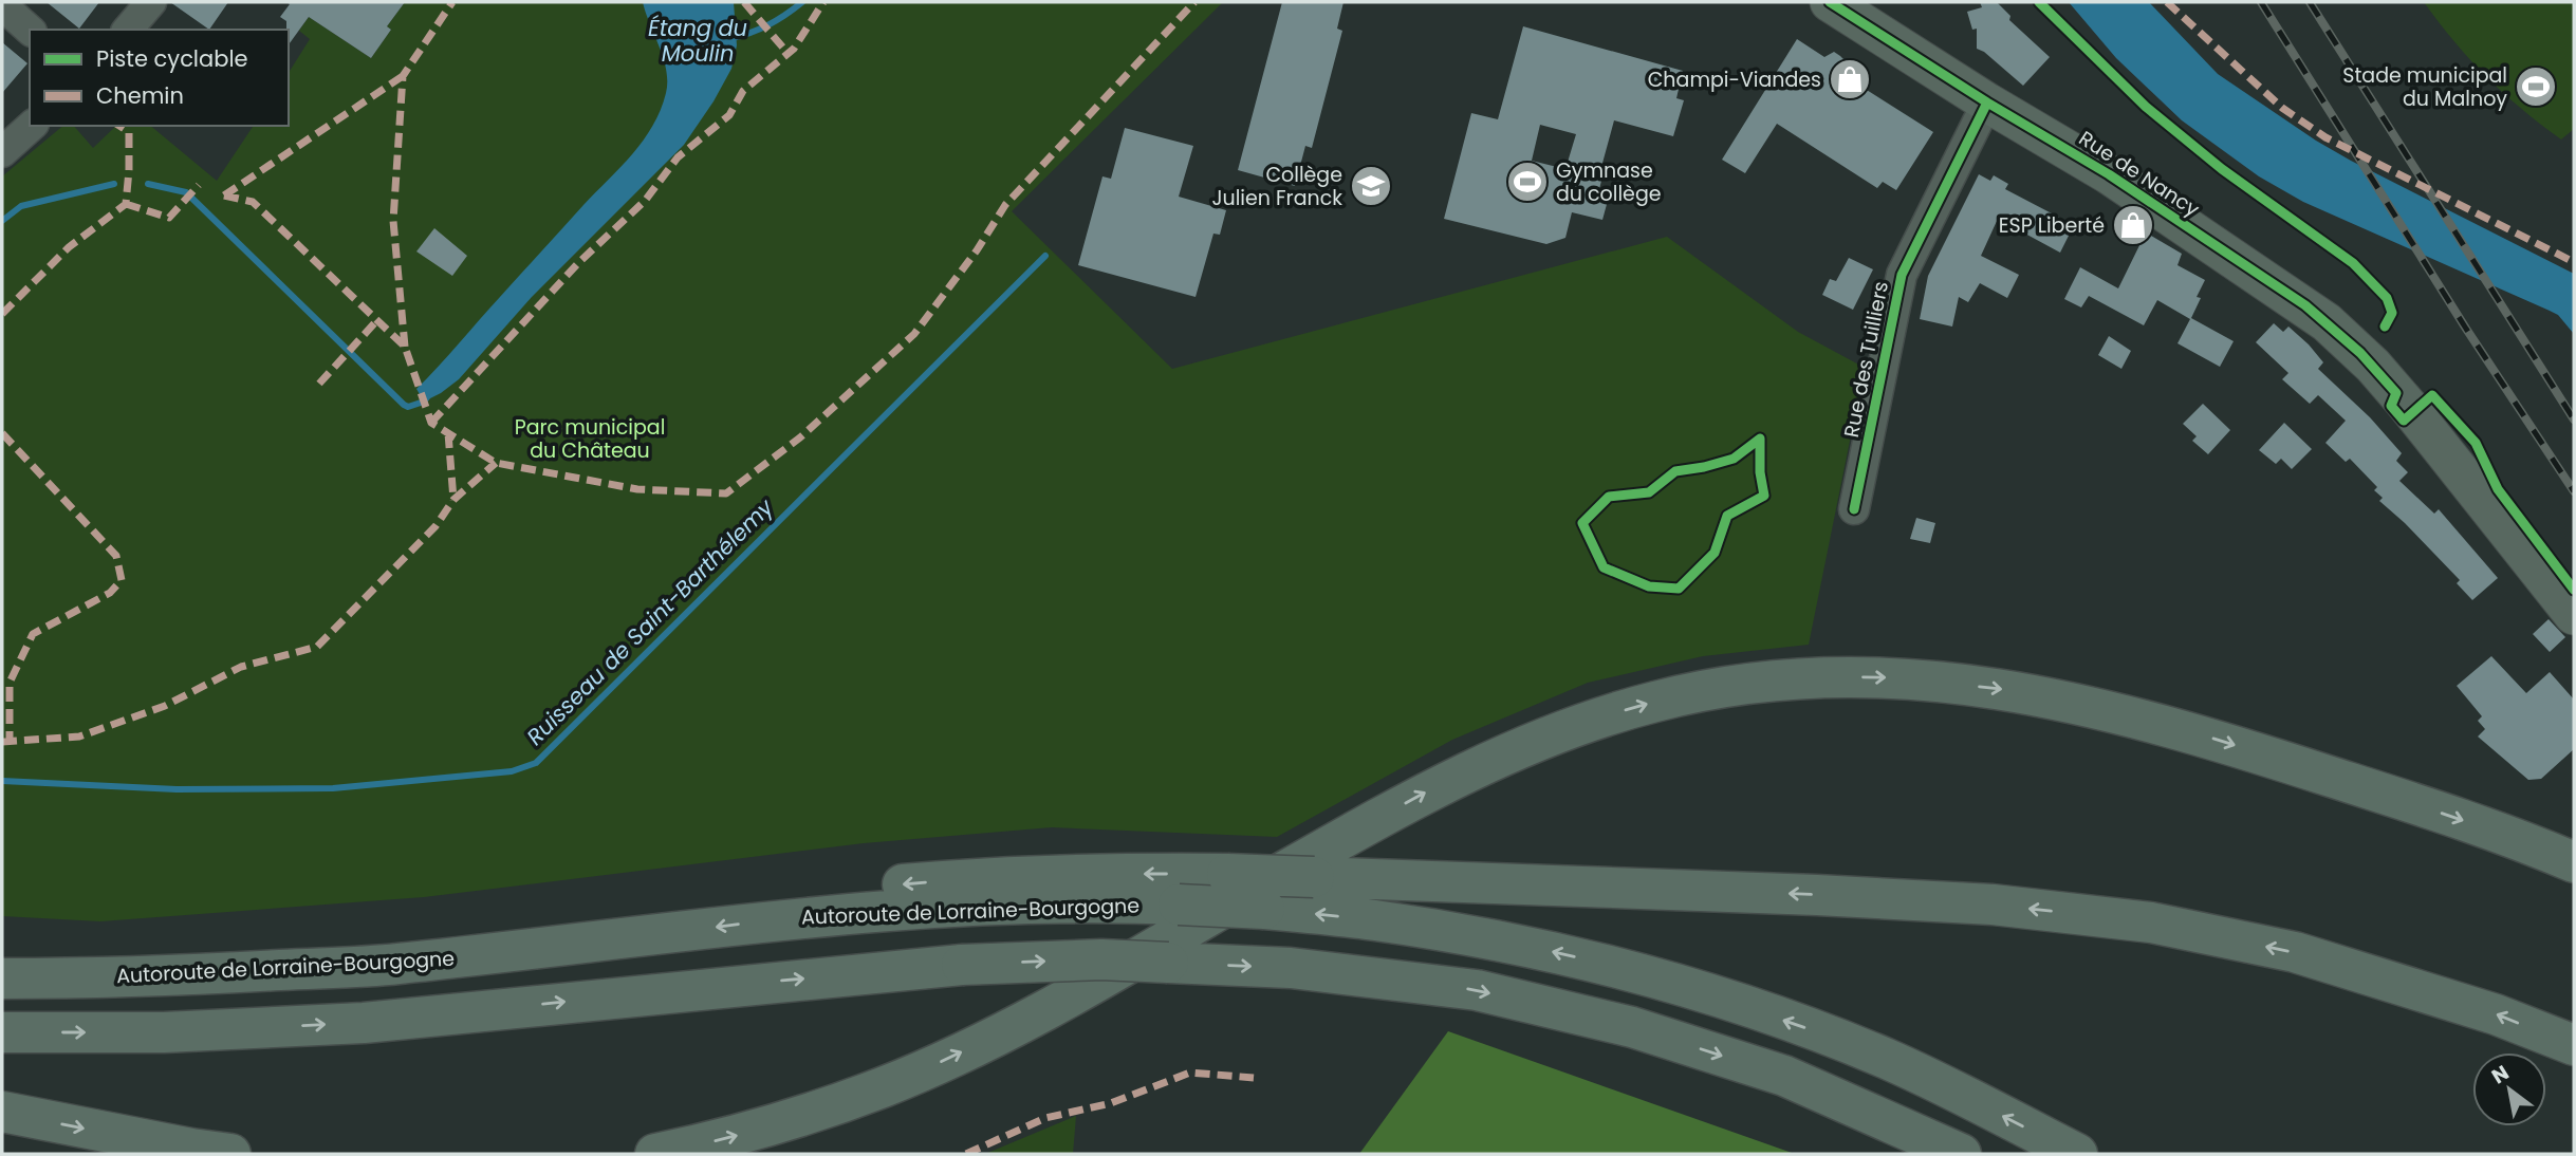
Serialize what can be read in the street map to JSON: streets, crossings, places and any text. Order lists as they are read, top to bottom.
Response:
{
  "streets": {
    "highway": ["Autoroute de Lorraine-Bourgogne"],
    "main road": ["Rue de Nancy"],
    "street": ["Rue des Tuilliers"]
  },
  "crossings": [
    ["Rue de Nancy", "Rue des Tuilliers"]
  ],
  "water": ["Étang du Moulin", "Ruisseau de Saint-Barthélemy"],
  "parks": ["Parc municipal du Château"],
  "places": {
    "shop": ["Champi-Viandes", "ESP Liberté"],
    "sports": ["Stade municipal du Malnoy", "Gymnase du collège"],
    "school or university": ["Collège Julien Franck"]
  },
  "legend": ["Piste cyclable", "Chemin"],
  "north": "top left"
}
